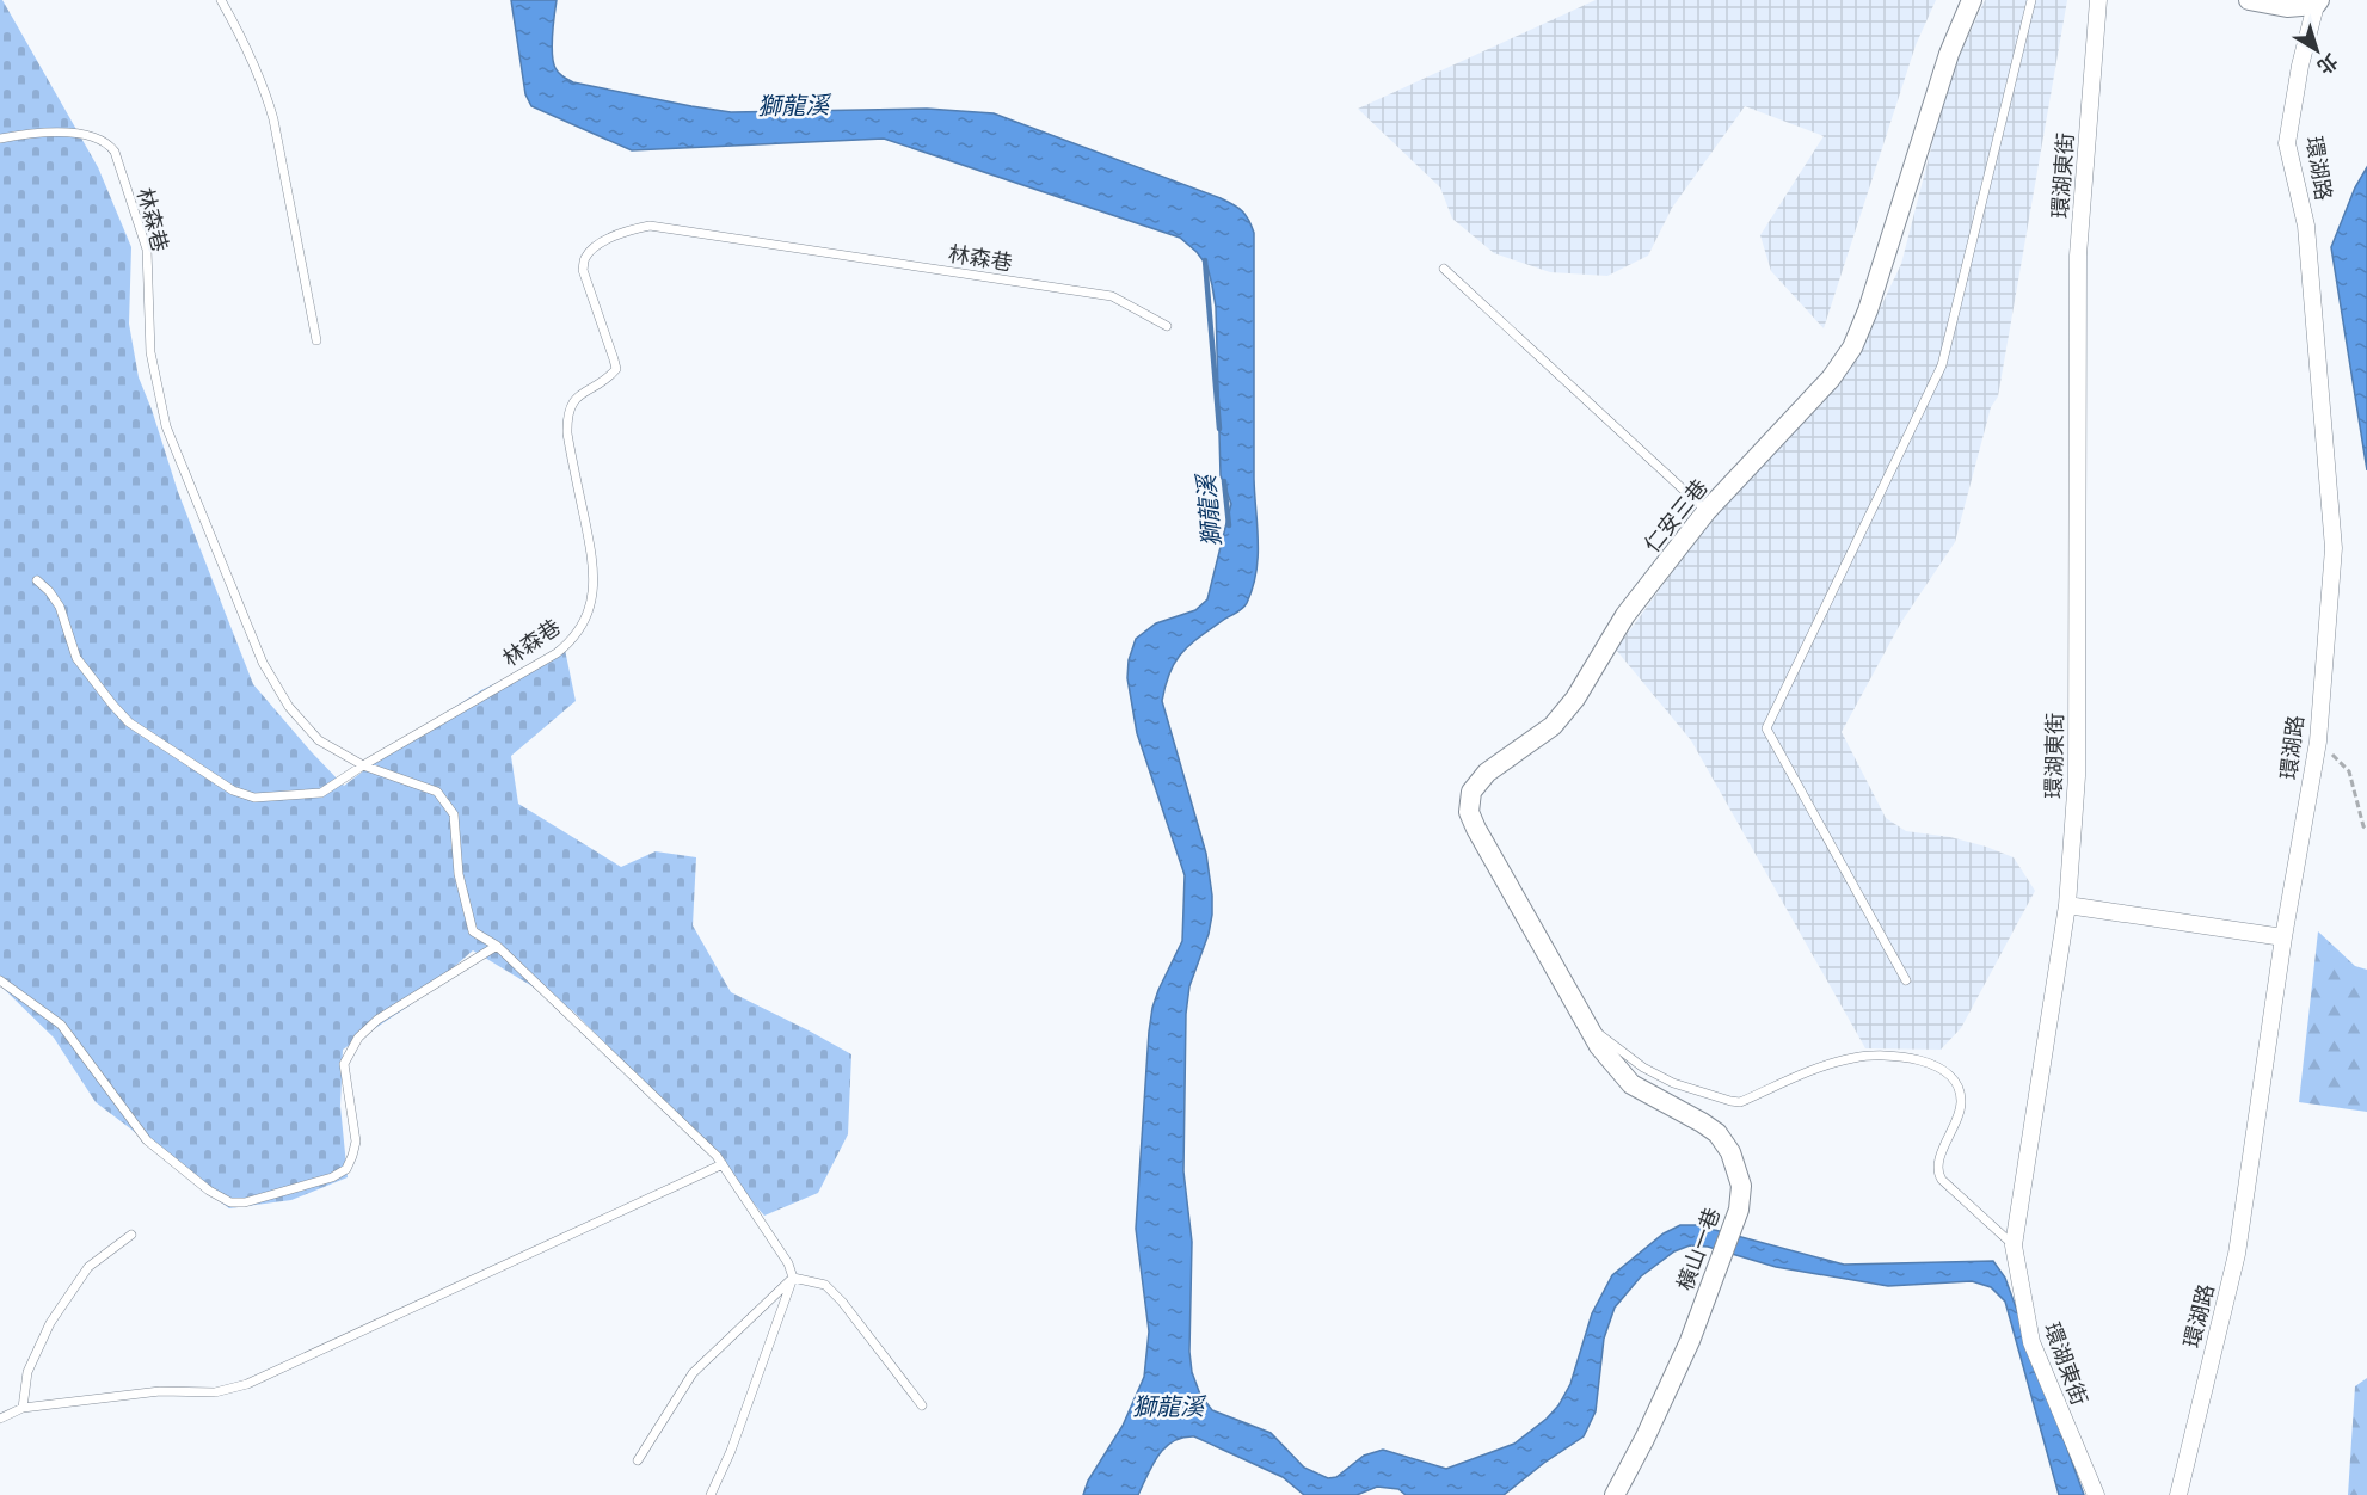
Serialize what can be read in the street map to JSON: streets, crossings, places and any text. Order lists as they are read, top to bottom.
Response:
{
  "streets": {
    "street": [
      "環湖路",
      "環湖東街",
      "仁安三巷",
      "橫山一巷"
    ],
    "lane": ["林森巷"]
  },
  "crossings": [
    ["仁安三巷", "橫山一巷"]
  ],
  "water": ["獅龍溪"],
  "north": "bottom right"
}
